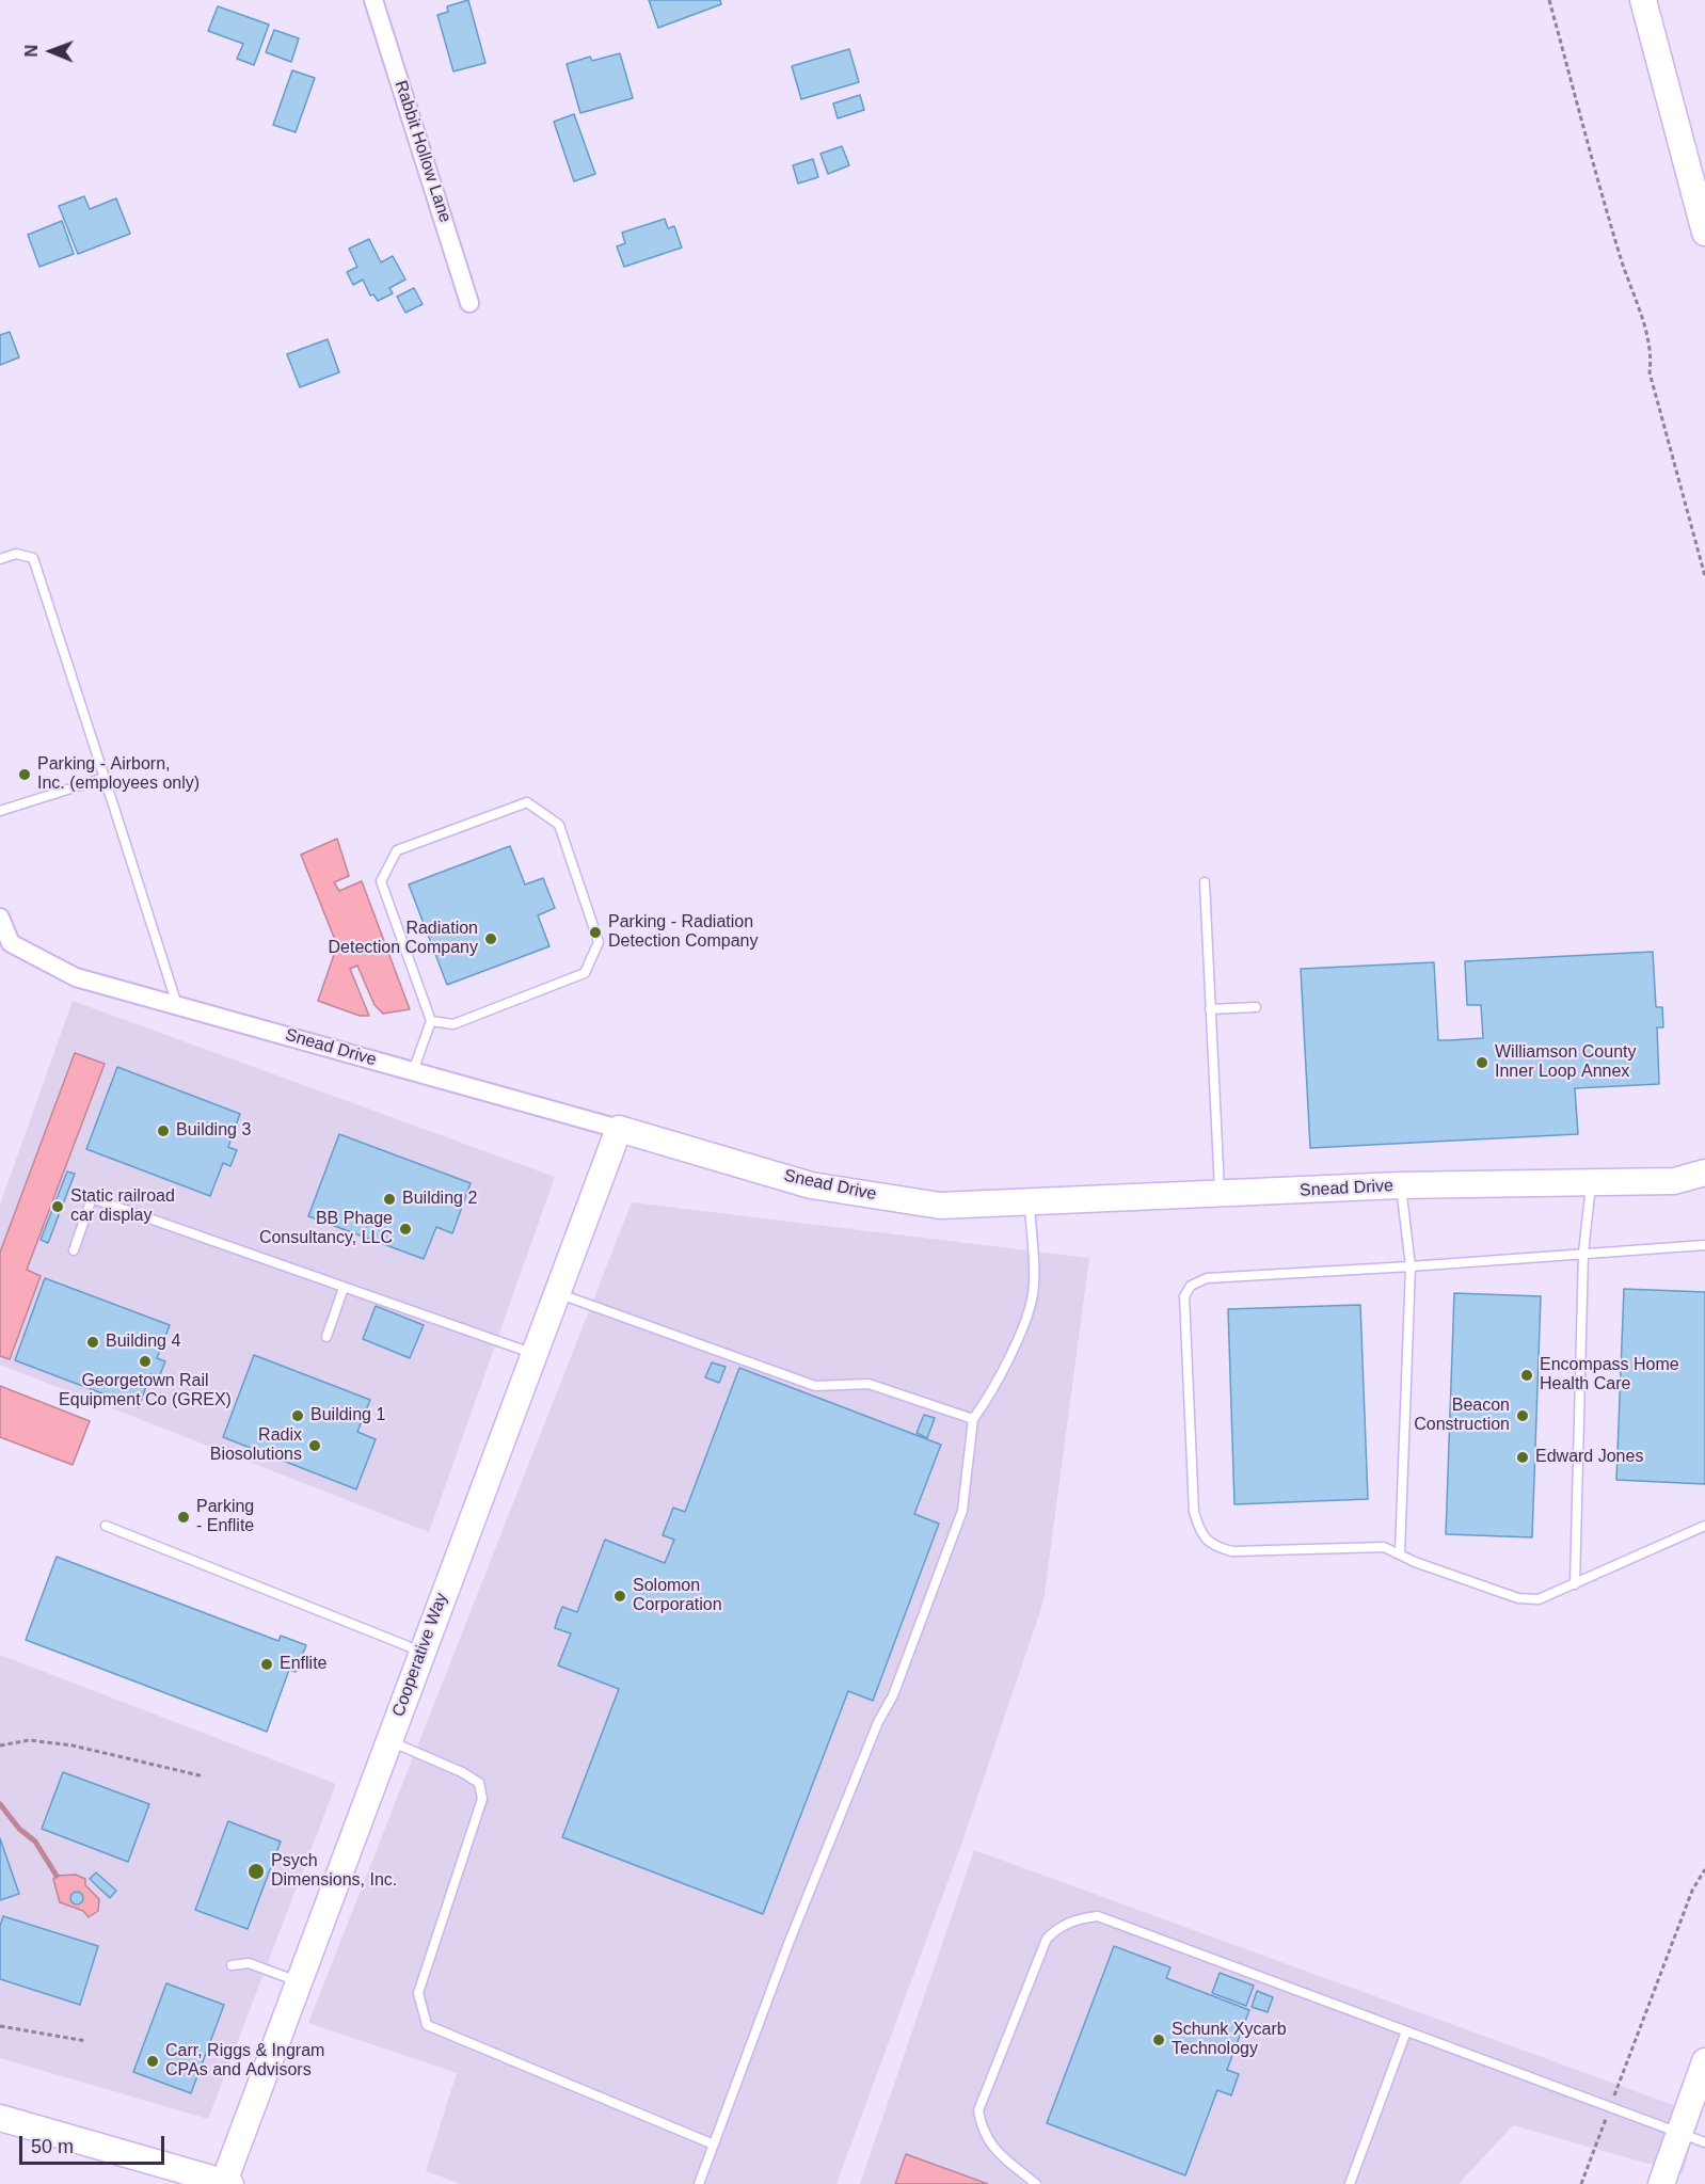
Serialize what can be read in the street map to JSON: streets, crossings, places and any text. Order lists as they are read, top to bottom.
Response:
{
  "streets": {
    "street": ["Rabbit Hollow Lane", "Snead Drive", "Cooperative Way"]
  },
  "crossings": [
    ["Snead Drive", "Cooperative Way"]
  ],
  "places": [
    "Parking - Airborn, Inc. (employees only)",
    "Parking - Radiation Detection Company",
    "Radiation Detection Company",
    "Williamson County Inner Loop Annex",
    "Building 3",
    "Building 2",
    "Static railroad car display",
    "BB Phage Consultancy, LLC",
    "Building 4",
    "Georgetown Rail Equipment Co (GREX)",
    "Encompass Home Health Care",
    "Building 1",
    "Beacon Construction",
    "Radix Biosolutions",
    "Edward Jones",
    "Parking - Enflite",
    "Solomon Corporation",
    "Enflite",
    "Psych Dimensions, Inc.",
    "Schunk Xycarb Technology",
    "Carr, Riggs & Ingram CPAs and Advisors"
  ],
  "scale_bar": "50 m",
  "north": "left"
}
